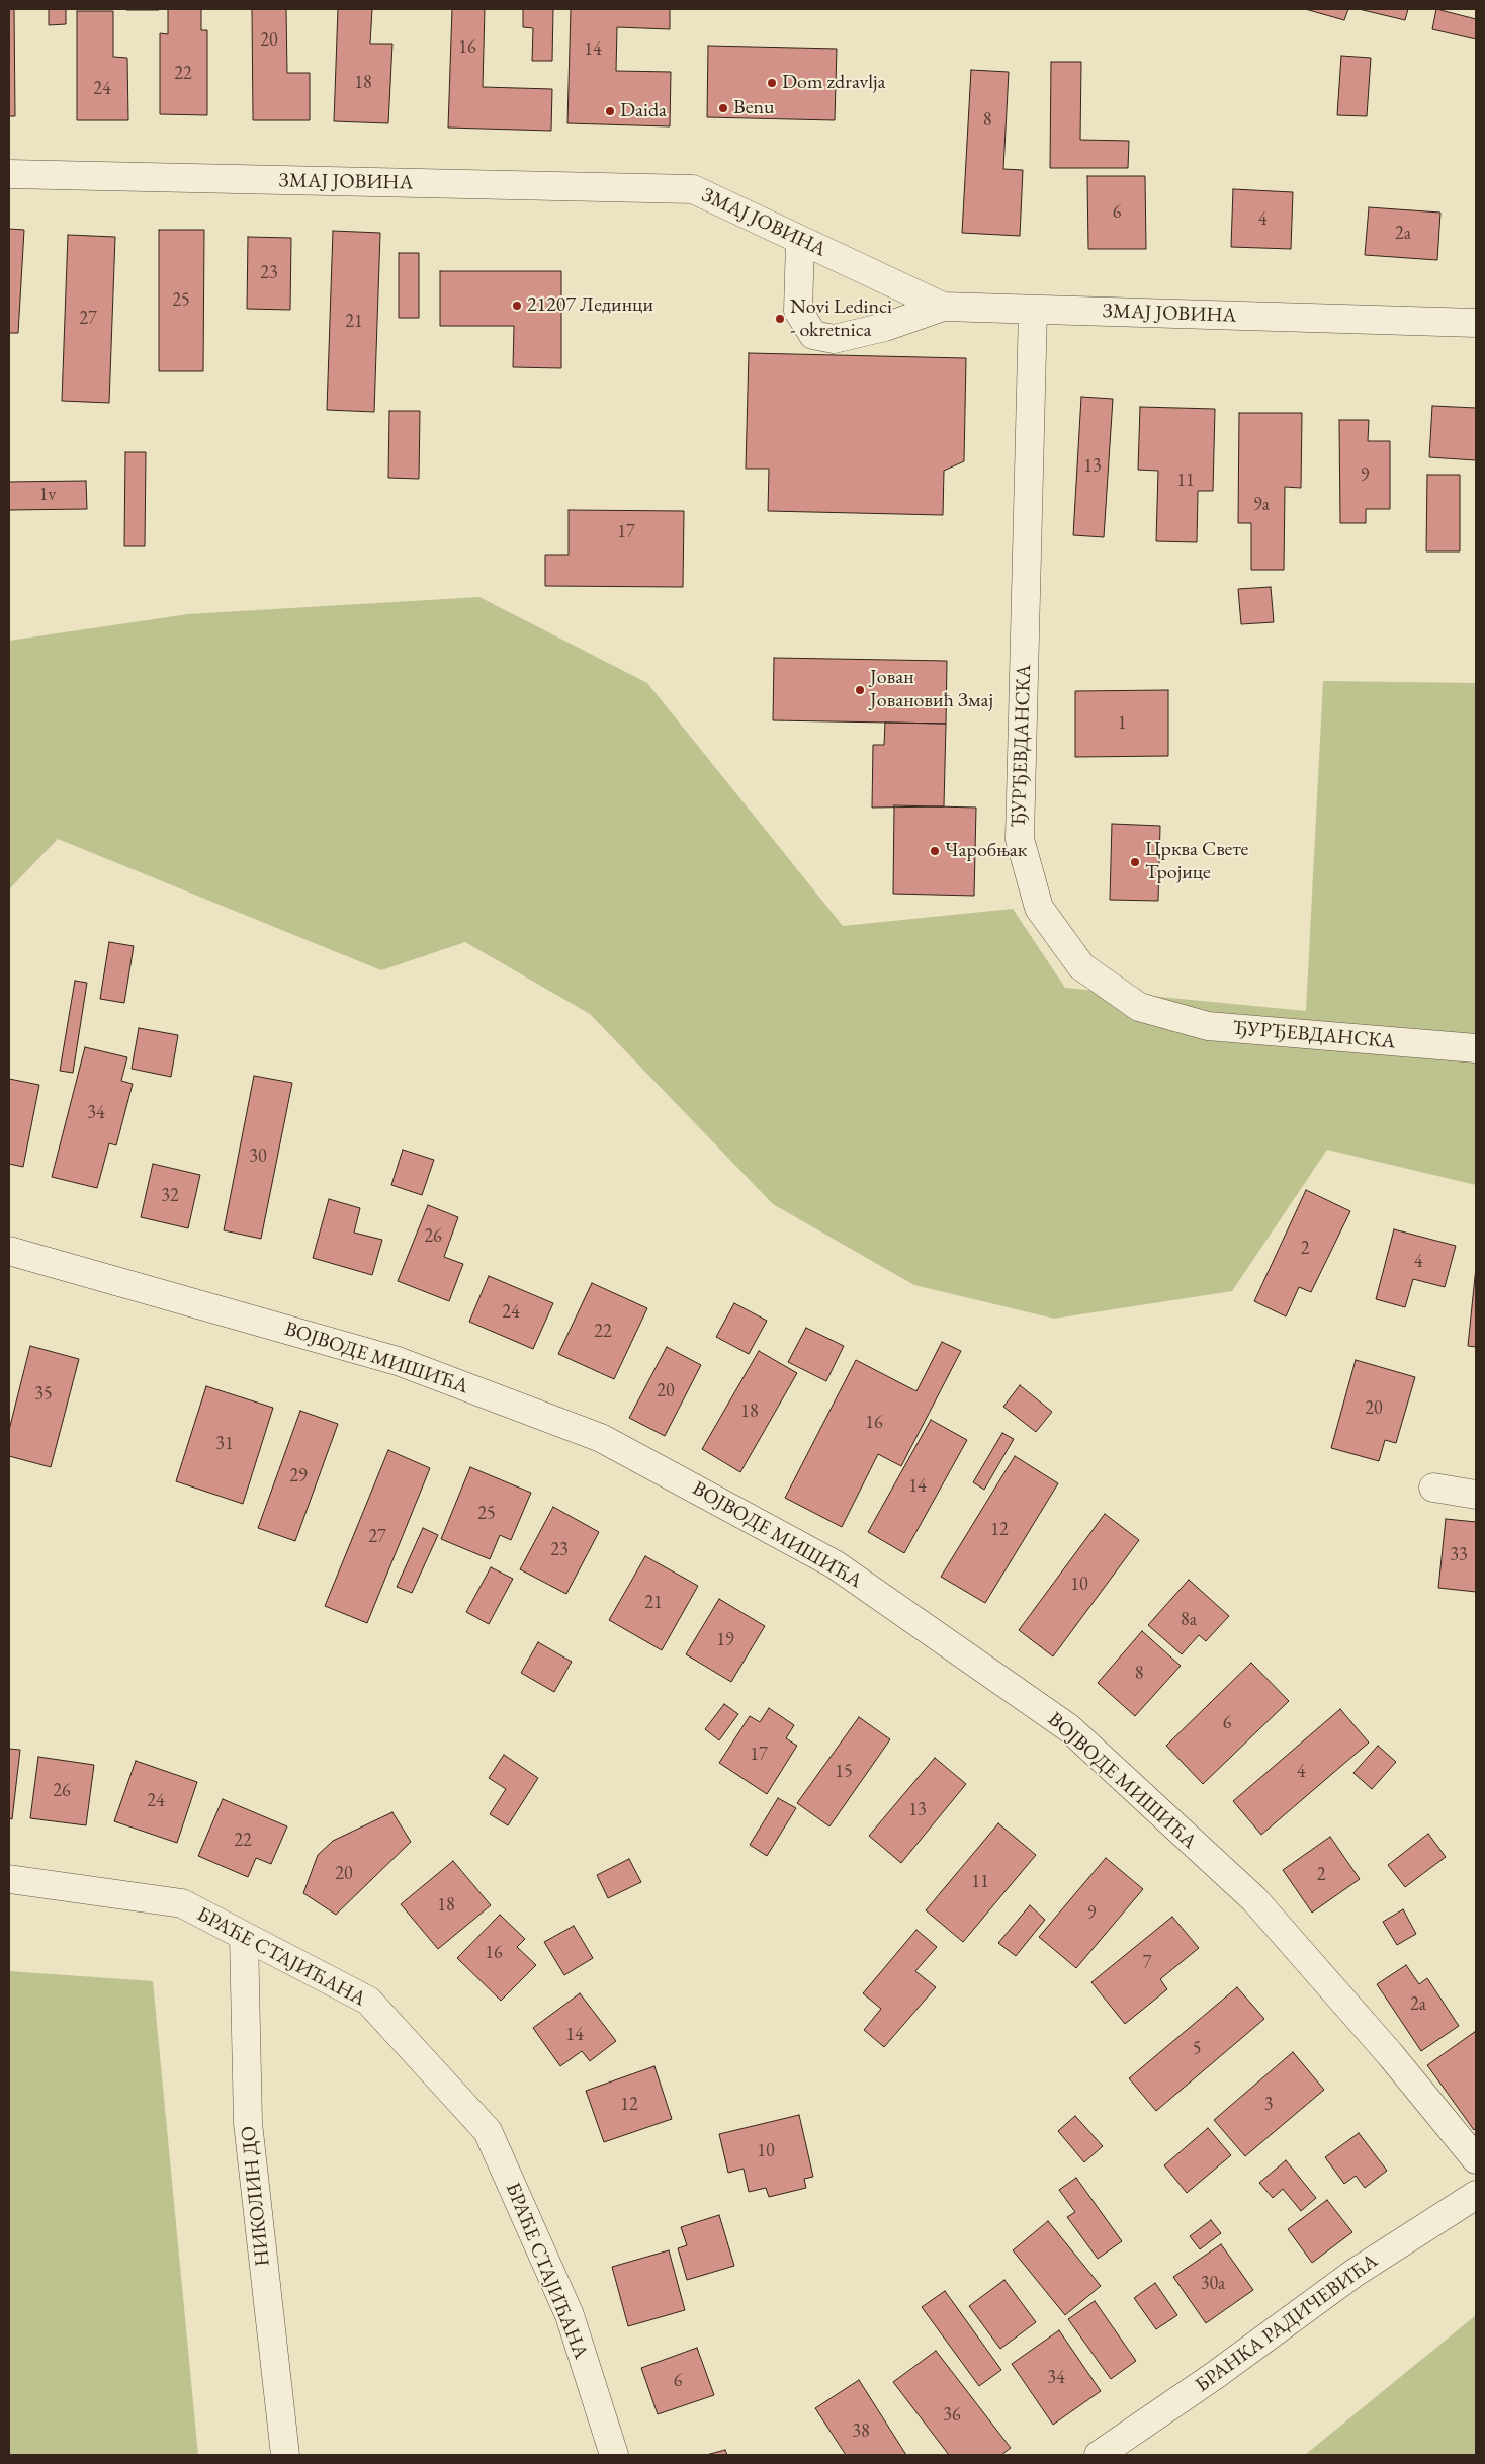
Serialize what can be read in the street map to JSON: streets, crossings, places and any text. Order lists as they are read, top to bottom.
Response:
{
  "streets": {
    "street": [
      "ЗМАЈ ЈОВИНА",
      "ЂУРЂЕВДАНСКА",
      "ВОЈВОДЕ МИШИЋА",
      "БРАЋЕ СТАЈИЋАНА",
      "НИКОЛИН ДО",
      "БРАНКА РАДИЧЕВИЋА"
    ]
  },
  "crossings": [
    ["ЗМАЈ ЈОВИНА", "ЂУРЂЕВДАНСКА"],
    ["БРАЋЕ СТАЈИЋАНА", "НИКОЛИН ДО"]
  ],
  "places": [
    "Dom zdravlja",
    "Benu",
    "Daida",
    "21207 Лединци",
    "Novi Ledinci - okretnica",
    "Јован Јовановић Змај",
    "Чаробњак",
    "Црква Свете Тројице"
  ],
  "house_numbers": [
    "20",
    "16",
    "14",
    "22",
    "18",
    "24",
    "8",
    "6",
    "4",
    "2a",
    "23",
    "25",
    "27",
    "21",
    "13",
    "9",
    "11",
    "1v",
    "9a",
    "17",
    "1",
    "34",
    "30",
    "32",
    "26",
    "2",
    "4",
    "24",
    "22",
    "20",
    "35",
    "20",
    "18",
    "16",
    "31",
    "29",
    "14",
    "25",
    "12",
    "27",
    "23",
    "33",
    "10",
    "21",
    "8a",
    "19",
    "8",
    "6",
    "17",
    "15",
    "4",
    "26",
    "24",
    "13",
    "22",
    "20",
    "2",
    "11",
    "18",
    "9",
    "16",
    "7",
    "2a",
    "14",
    "5",
    "12",
    "3",
    "10",
    "30a",
    "34",
    "6",
    "36",
    "38"
  ]
}
